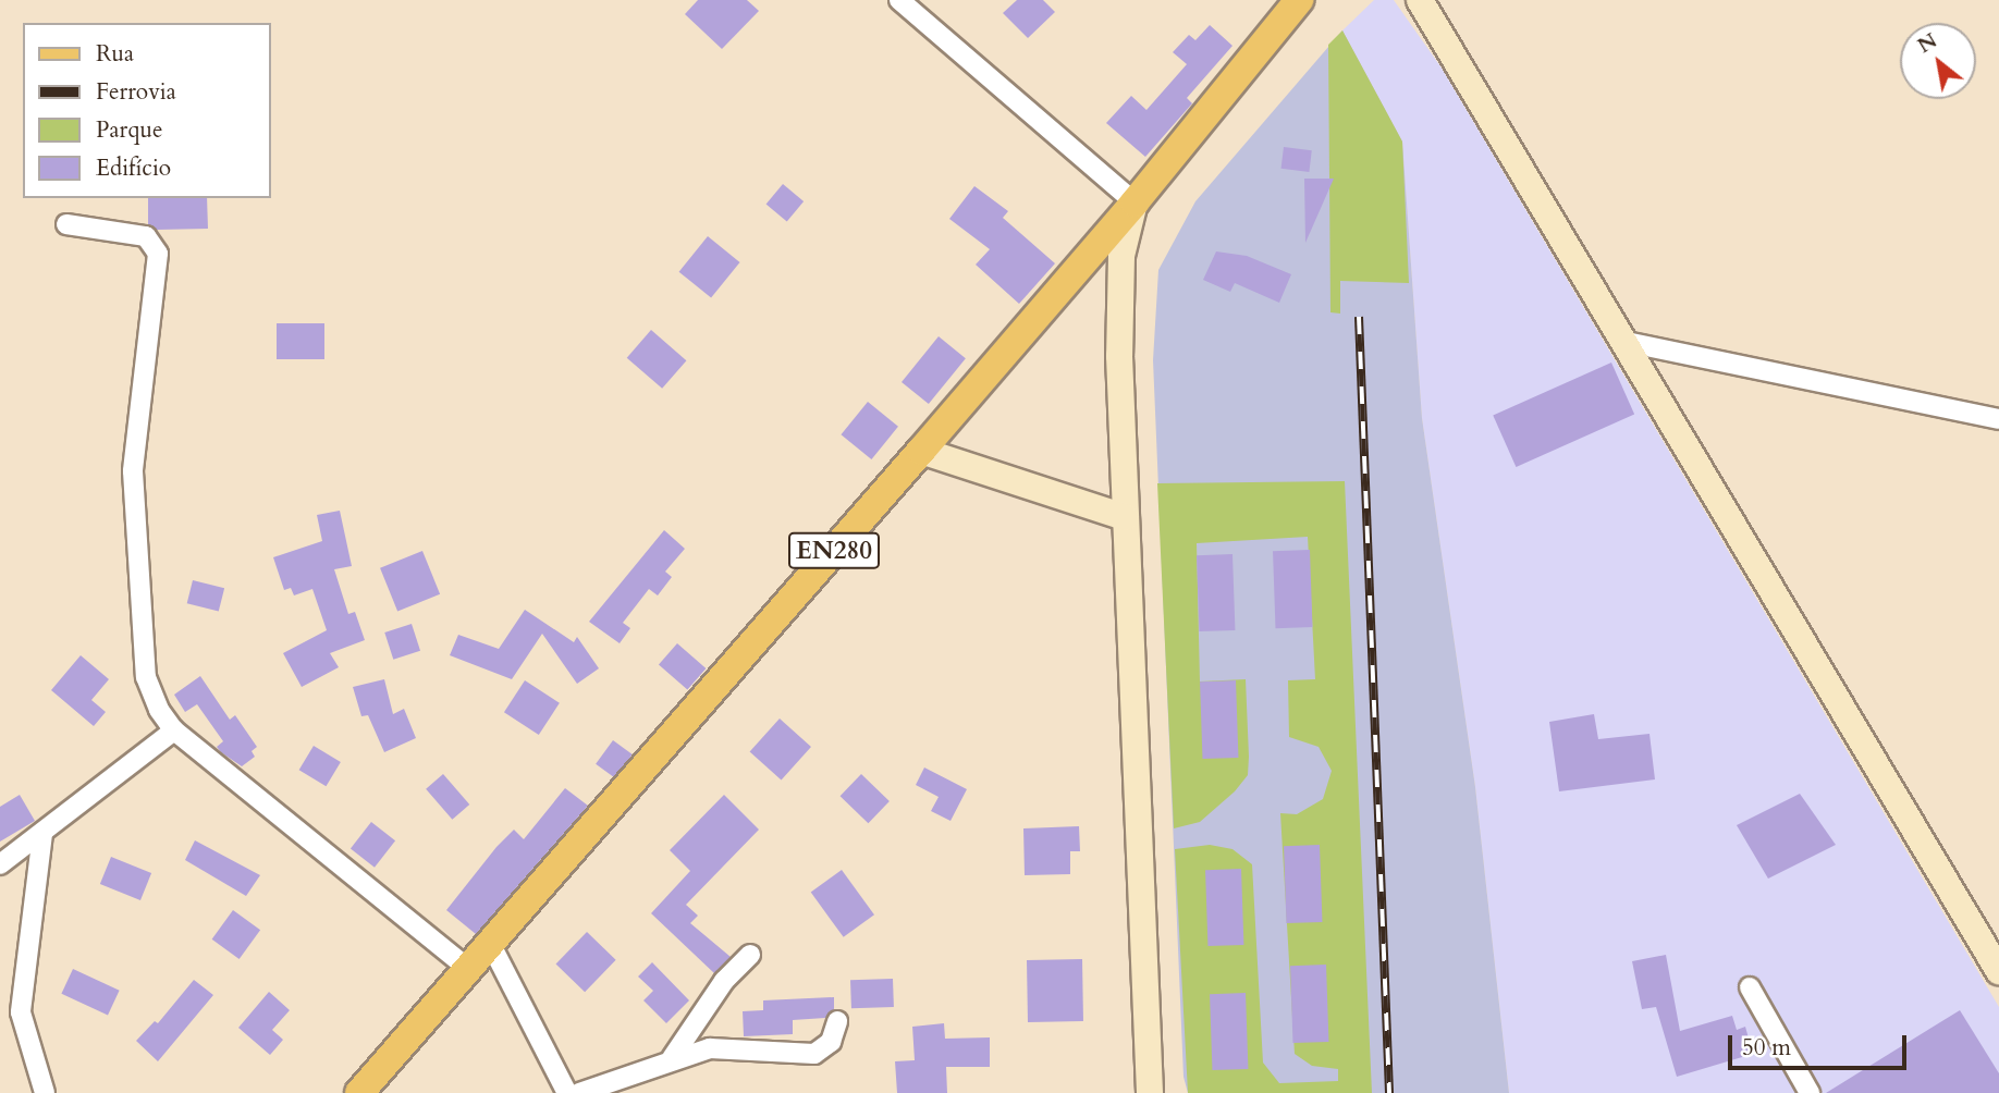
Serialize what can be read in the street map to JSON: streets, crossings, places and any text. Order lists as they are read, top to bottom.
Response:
{
  "streets": {
    "main road": ["EN280"]
  },
  "legend": [
    "Rua",
    "Ferrovia",
    "Parque",
    "Edifício"
  ],
  "scale_bar": "50 m",
  "north": "top left"
}
